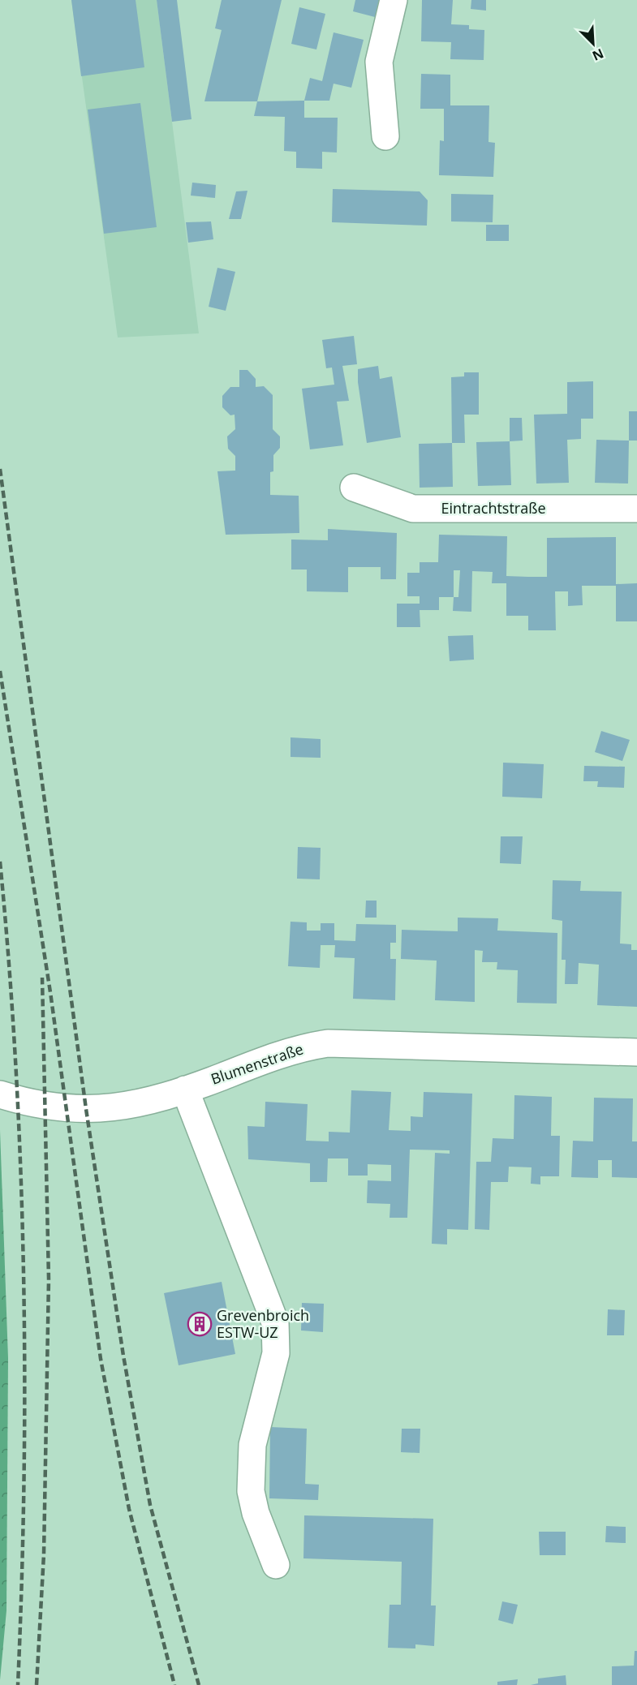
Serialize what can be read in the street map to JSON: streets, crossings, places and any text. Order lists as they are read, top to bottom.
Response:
{
  "streets": {
    "street": ["Eintrachtstraße", "Blumenstraße"]
  },
  "places": {
    "building": ["Grevenbroich ESTW-UZ"]
  },
  "north": "bottom right"
}
